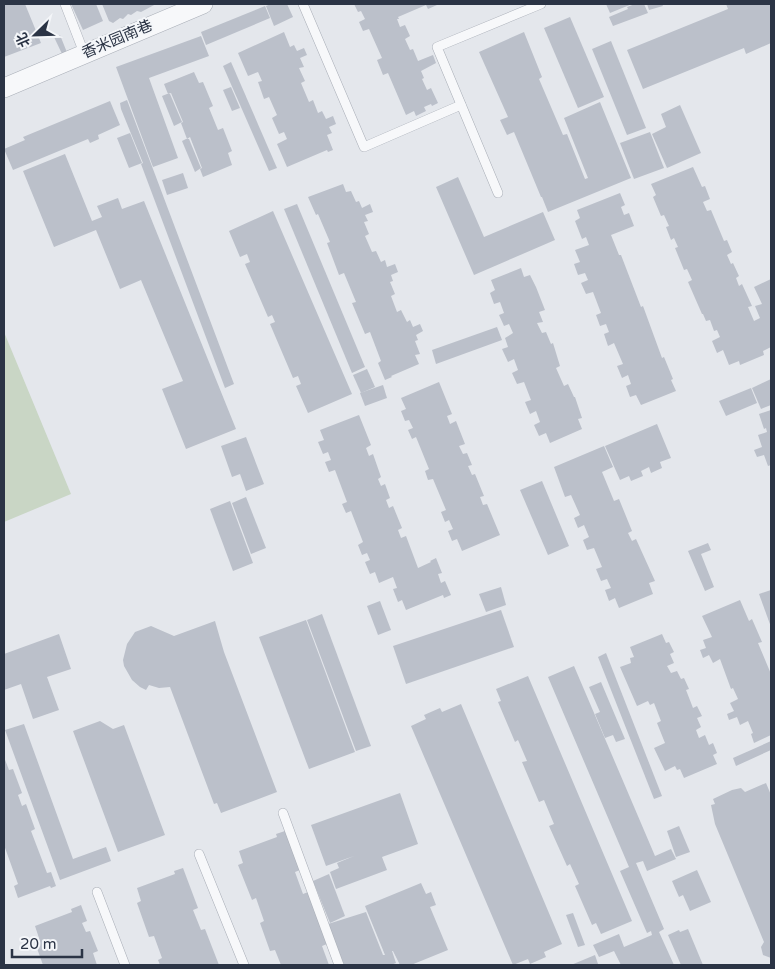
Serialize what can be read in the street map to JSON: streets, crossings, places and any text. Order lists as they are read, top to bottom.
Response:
{
  "streets": {
    "street": ["香米园南巷"]
  },
  "scale_bar": "20 m",
  "north": "bottom left"
}
